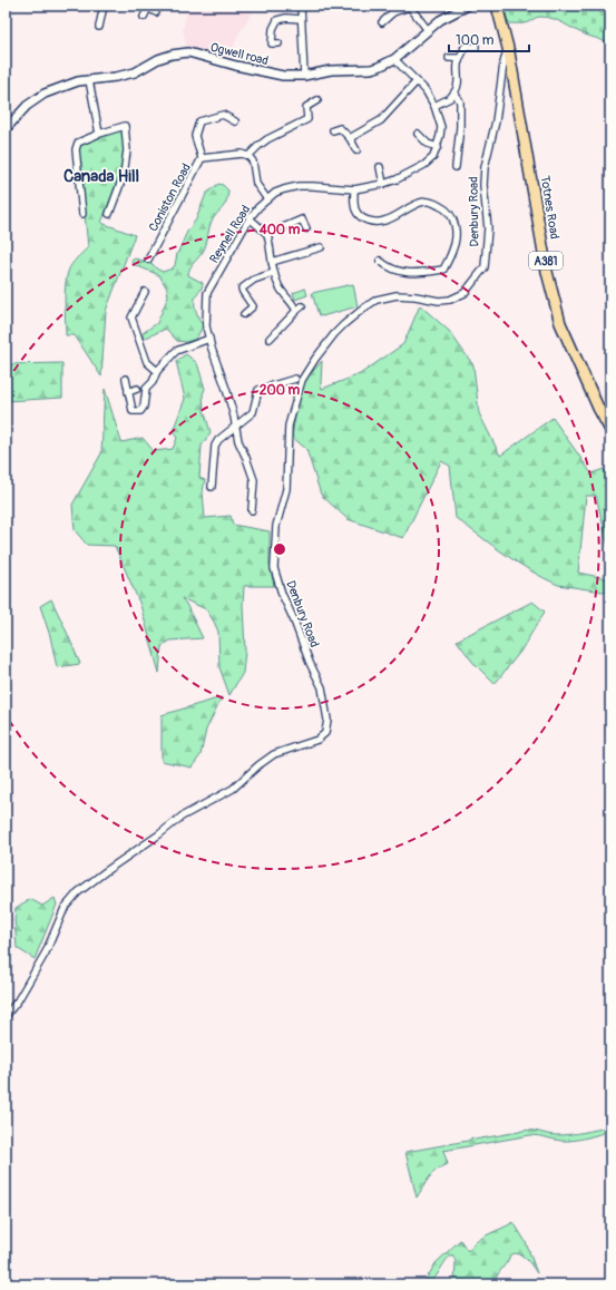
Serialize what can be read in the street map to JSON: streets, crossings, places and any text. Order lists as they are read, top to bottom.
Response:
{
  "streets": {
    "main road": ["Totnes Road", "A381"],
    "street": [
      "Ogwell road",
      "Coniston Road",
      "Denbury Road",
      "Reynell Road"
    ]
  },
  "crossings": [
    ["Ogwell road", "Reynell Road"],
    ["Totnes Road", "Denbury Road"]
  ],
  "districts": ["Canada Hill"],
  "scale_bar": "100 m",
  "rings": ["400 m", "200 m"]
}
